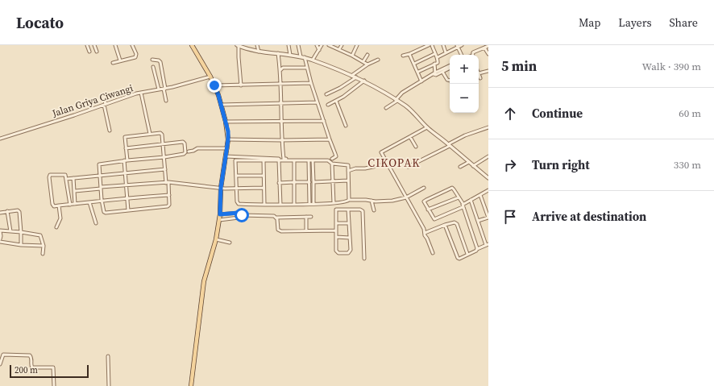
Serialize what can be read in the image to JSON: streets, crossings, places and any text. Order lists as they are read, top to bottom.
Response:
{
  "streets": {
    "street": ["Jalan Griya Ciwangi"]
  },
  "districts": ["CIKOPAK"],
  "scale_bar": "200 m",
  "page": {
    "header": "Locato",
    "nav": ["Map", "Layers", "Share"],
    "heading": ["5 min", "Walk · 390 m"],
    "map_buttons": ["+", "−"],
    "list": [
      ["Continue", "60 m"],
      ["Turn right", "330 m"],
      "Arrive at destination"
    ],
    "scale": "200 m"
  }
}
